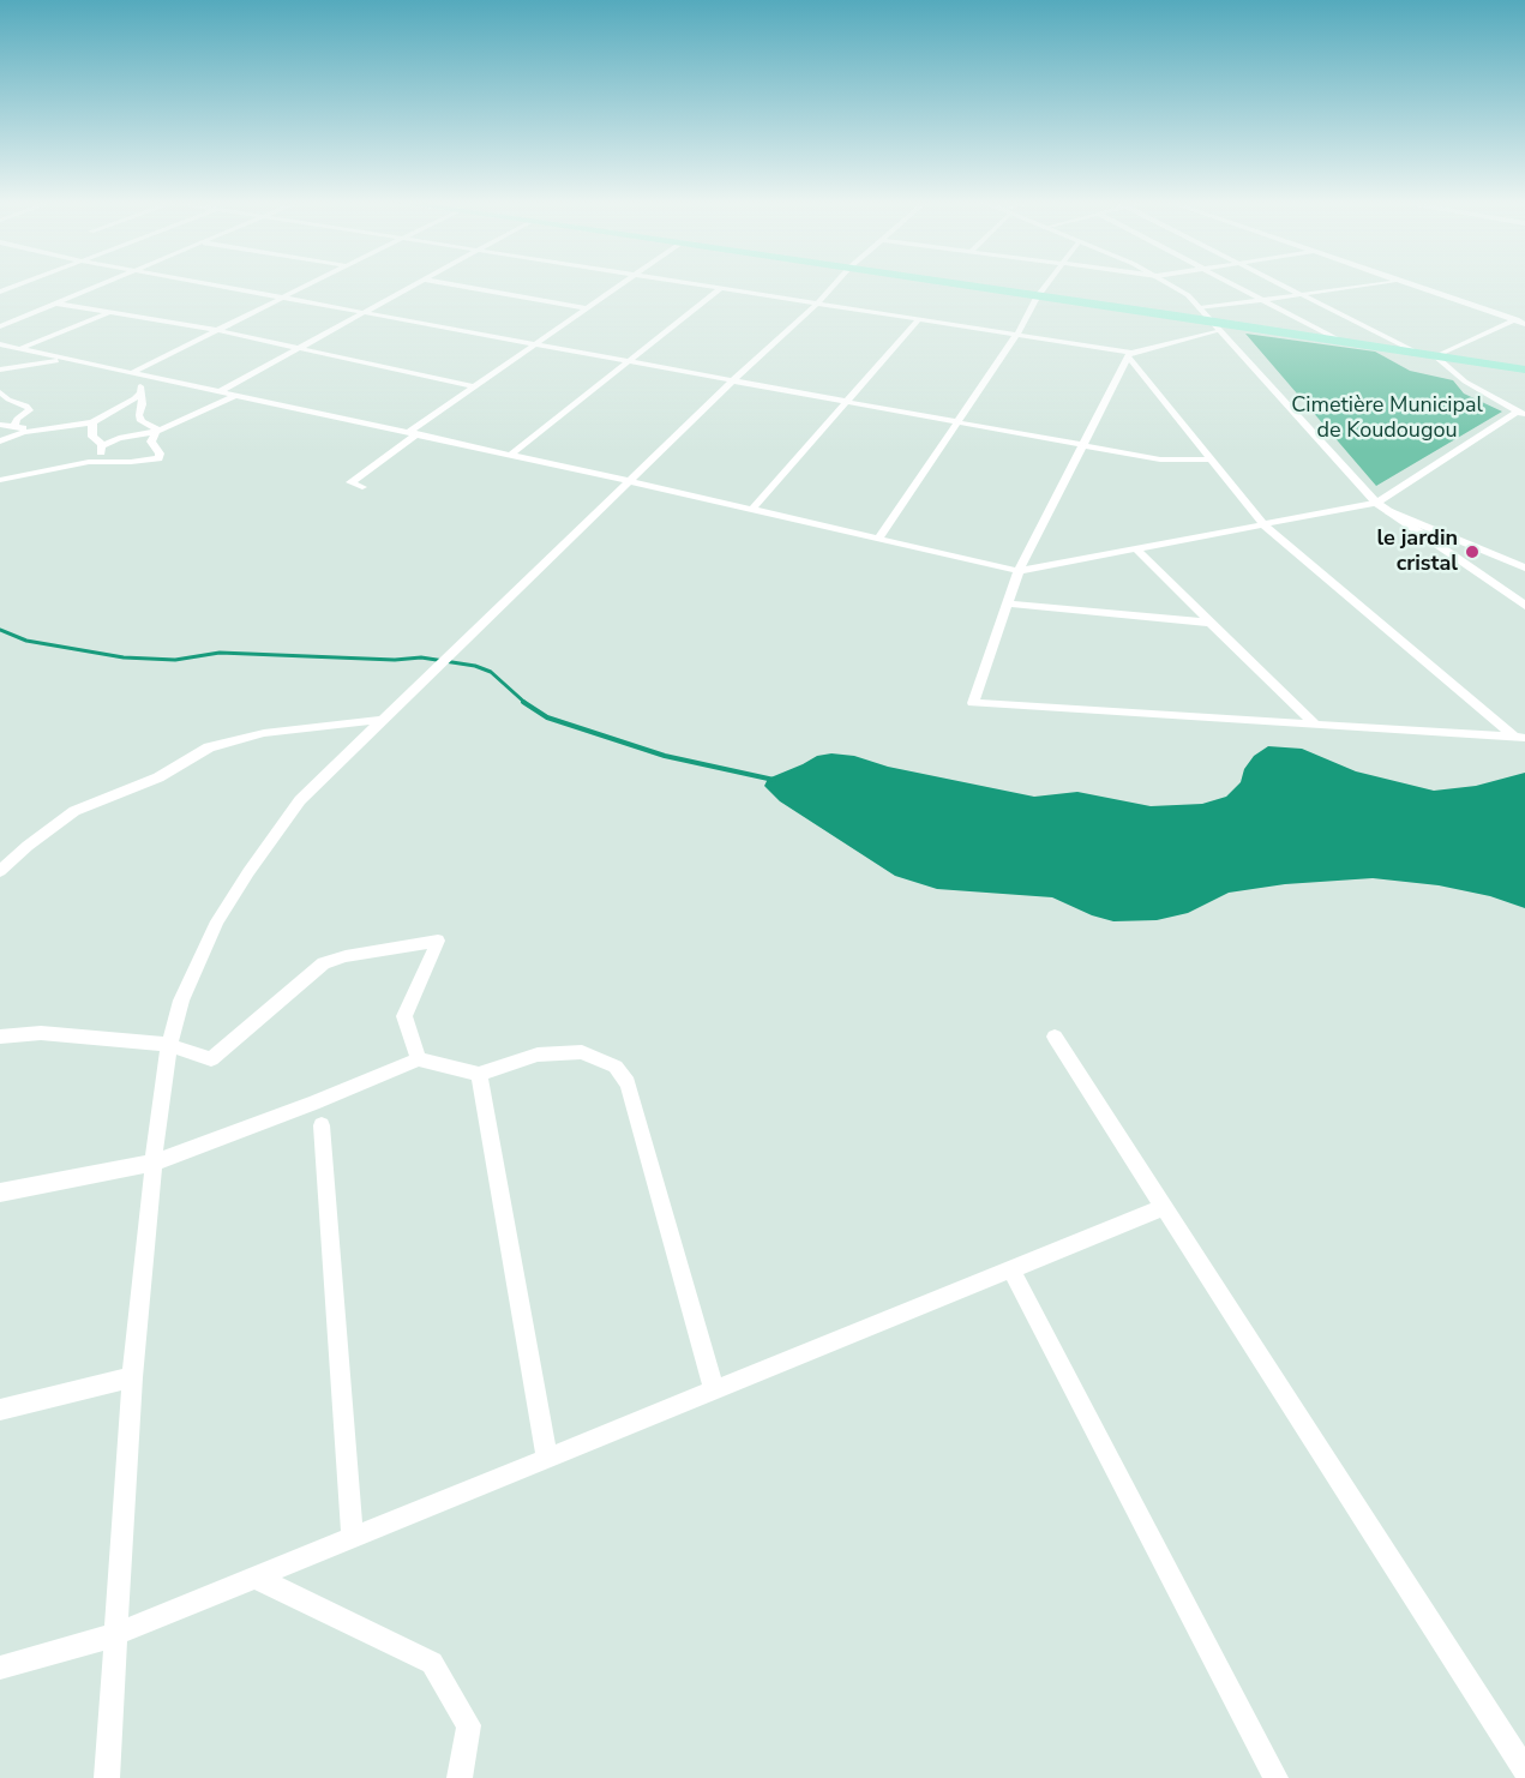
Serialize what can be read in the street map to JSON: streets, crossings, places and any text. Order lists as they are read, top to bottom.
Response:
{
  "parks": ["Cimetière Municipal de Koudougou"],
  "places": ["le jardin cristal"]
}
